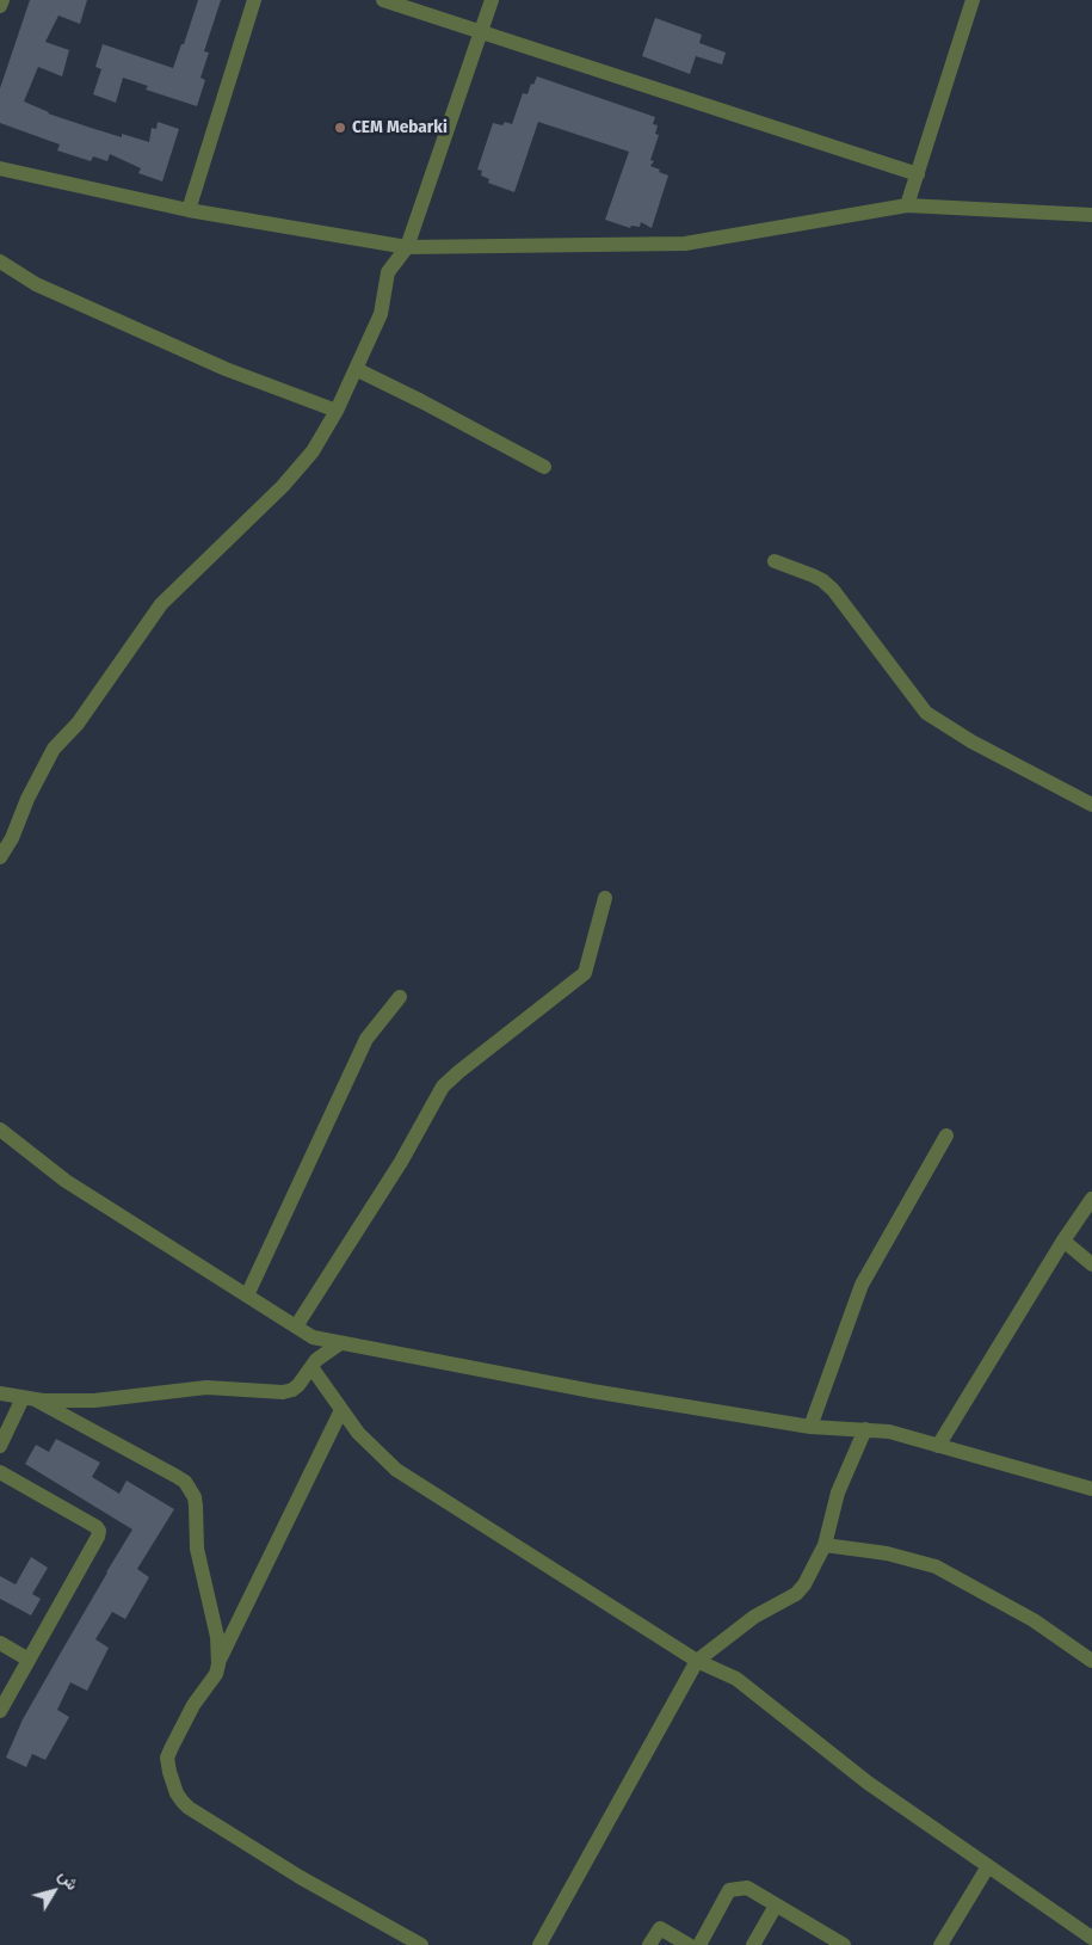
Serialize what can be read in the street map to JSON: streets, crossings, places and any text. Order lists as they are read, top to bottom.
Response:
{
  "places": ["CEM Mebarki"],
  "north": "top right"
}
